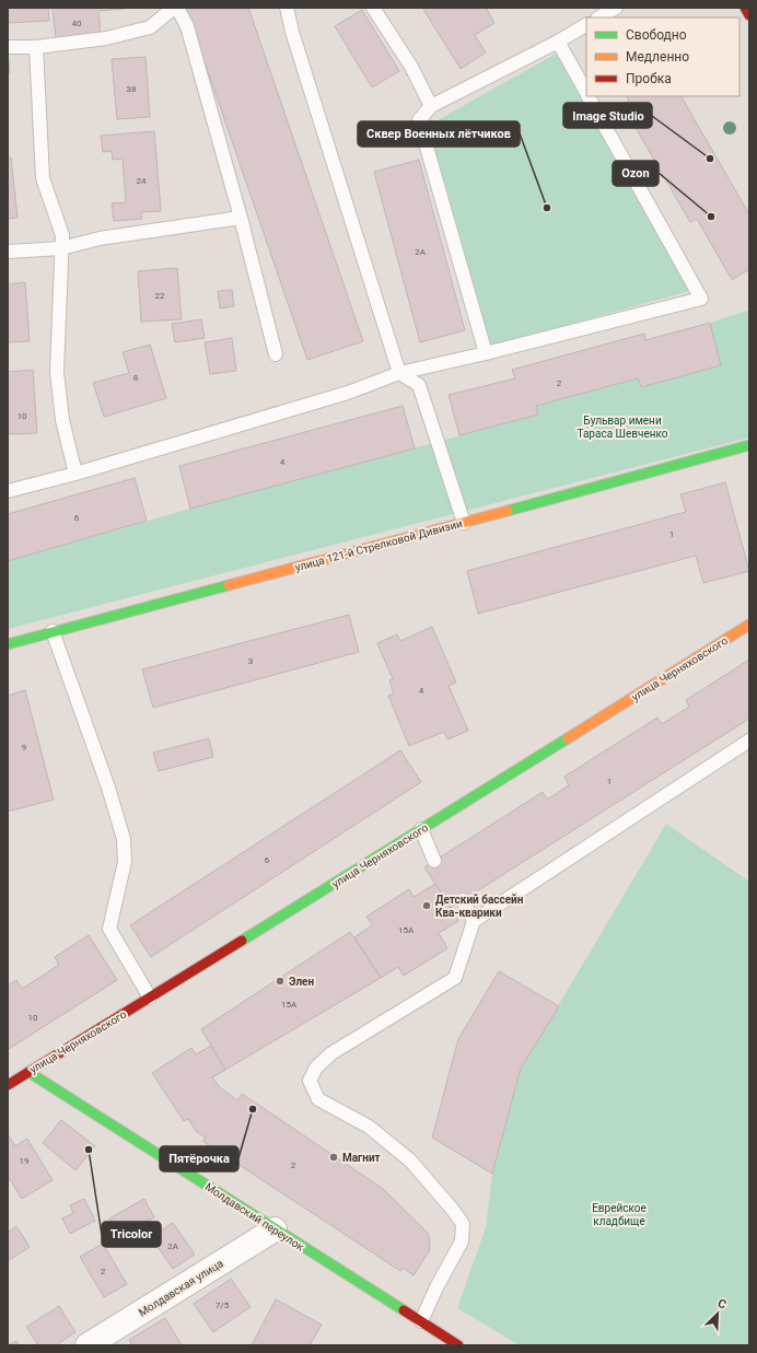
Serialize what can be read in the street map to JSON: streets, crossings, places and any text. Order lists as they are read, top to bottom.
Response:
{
  "streets": {
    "street": [
      "улица 121-й Стрелковой Дивизии",
      "улица Черняховского",
      "Молдавский переулок",
      "Молдавская улица"
    ]
  },
  "crossings": [
    ["улица Черняховского", "Молдавский переулок"],
    ["Молдавский переулок", "Молдавская улица"]
  ],
  "parks": ["Бульвар имени Тараса Шевченко", "Еврейское кладбище"],
  "places": [
    "Image Studio",
    "Сквер Военных лётчиков",
    "Ozon",
    "Детский бассейн Ква-кварики",
    "Элен",
    "Пятёрочка",
    "Tricolor",
    "Магнит"
  ],
  "house_numbers": [
    "40",
    "38",
    "24",
    "2А",
    "22",
    "8",
    "2",
    "10",
    "4",
    "6",
    "1",
    "3",
    "4",
    "9",
    "1",
    "6",
    "15А",
    "15А",
    "10",
    "19",
    "2",
    "2А",
    "2",
    "7/5"
  ],
  "legend": ["Свободно", "Медленно", "Пробка"],
  "north": "top right"
}
